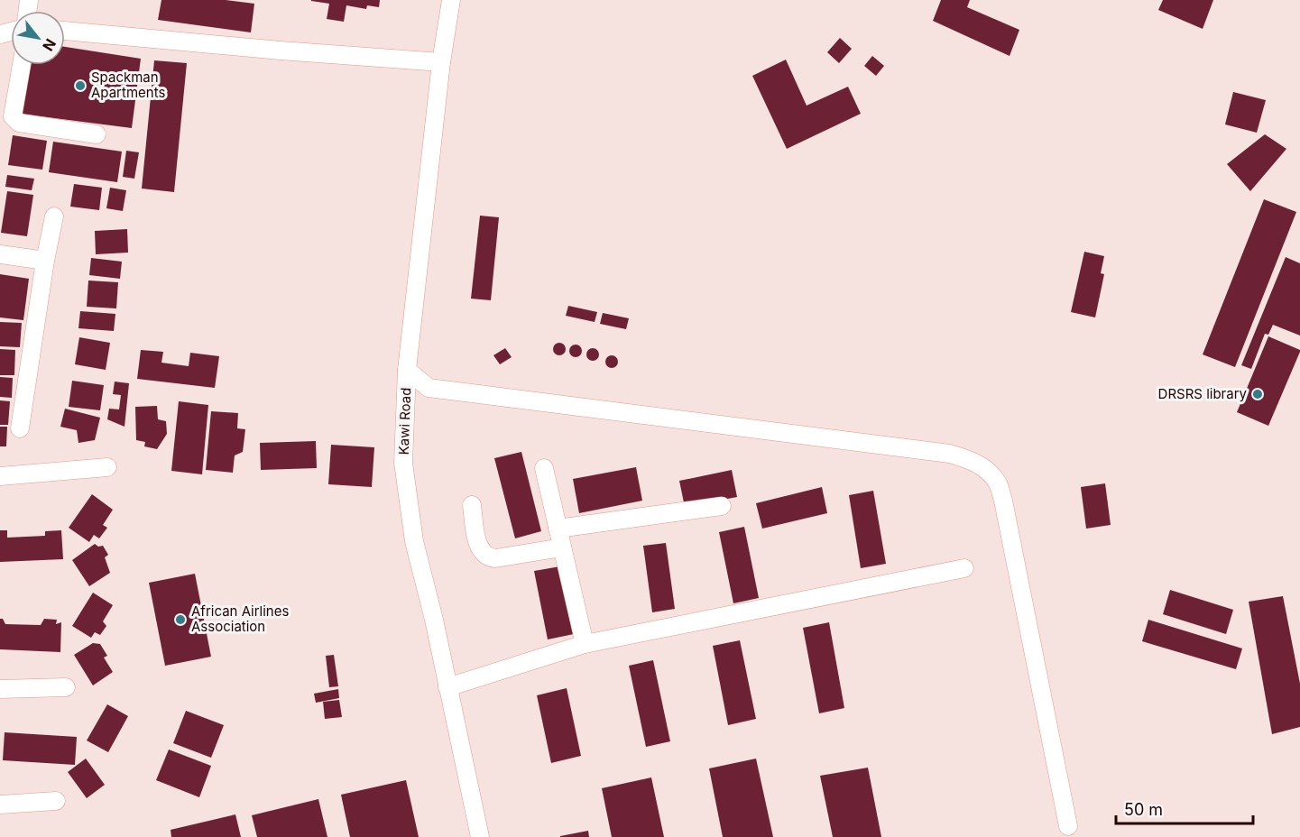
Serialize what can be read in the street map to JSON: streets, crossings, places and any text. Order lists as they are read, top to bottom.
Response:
{
  "streets": {
    "street": ["Kawi Road"]
  },
  "places": ["Spackman Apartments", "DRSRS library", "African Airlines Association"],
  "scale_bar": "50 m",
  "north": "bottom right"
}
